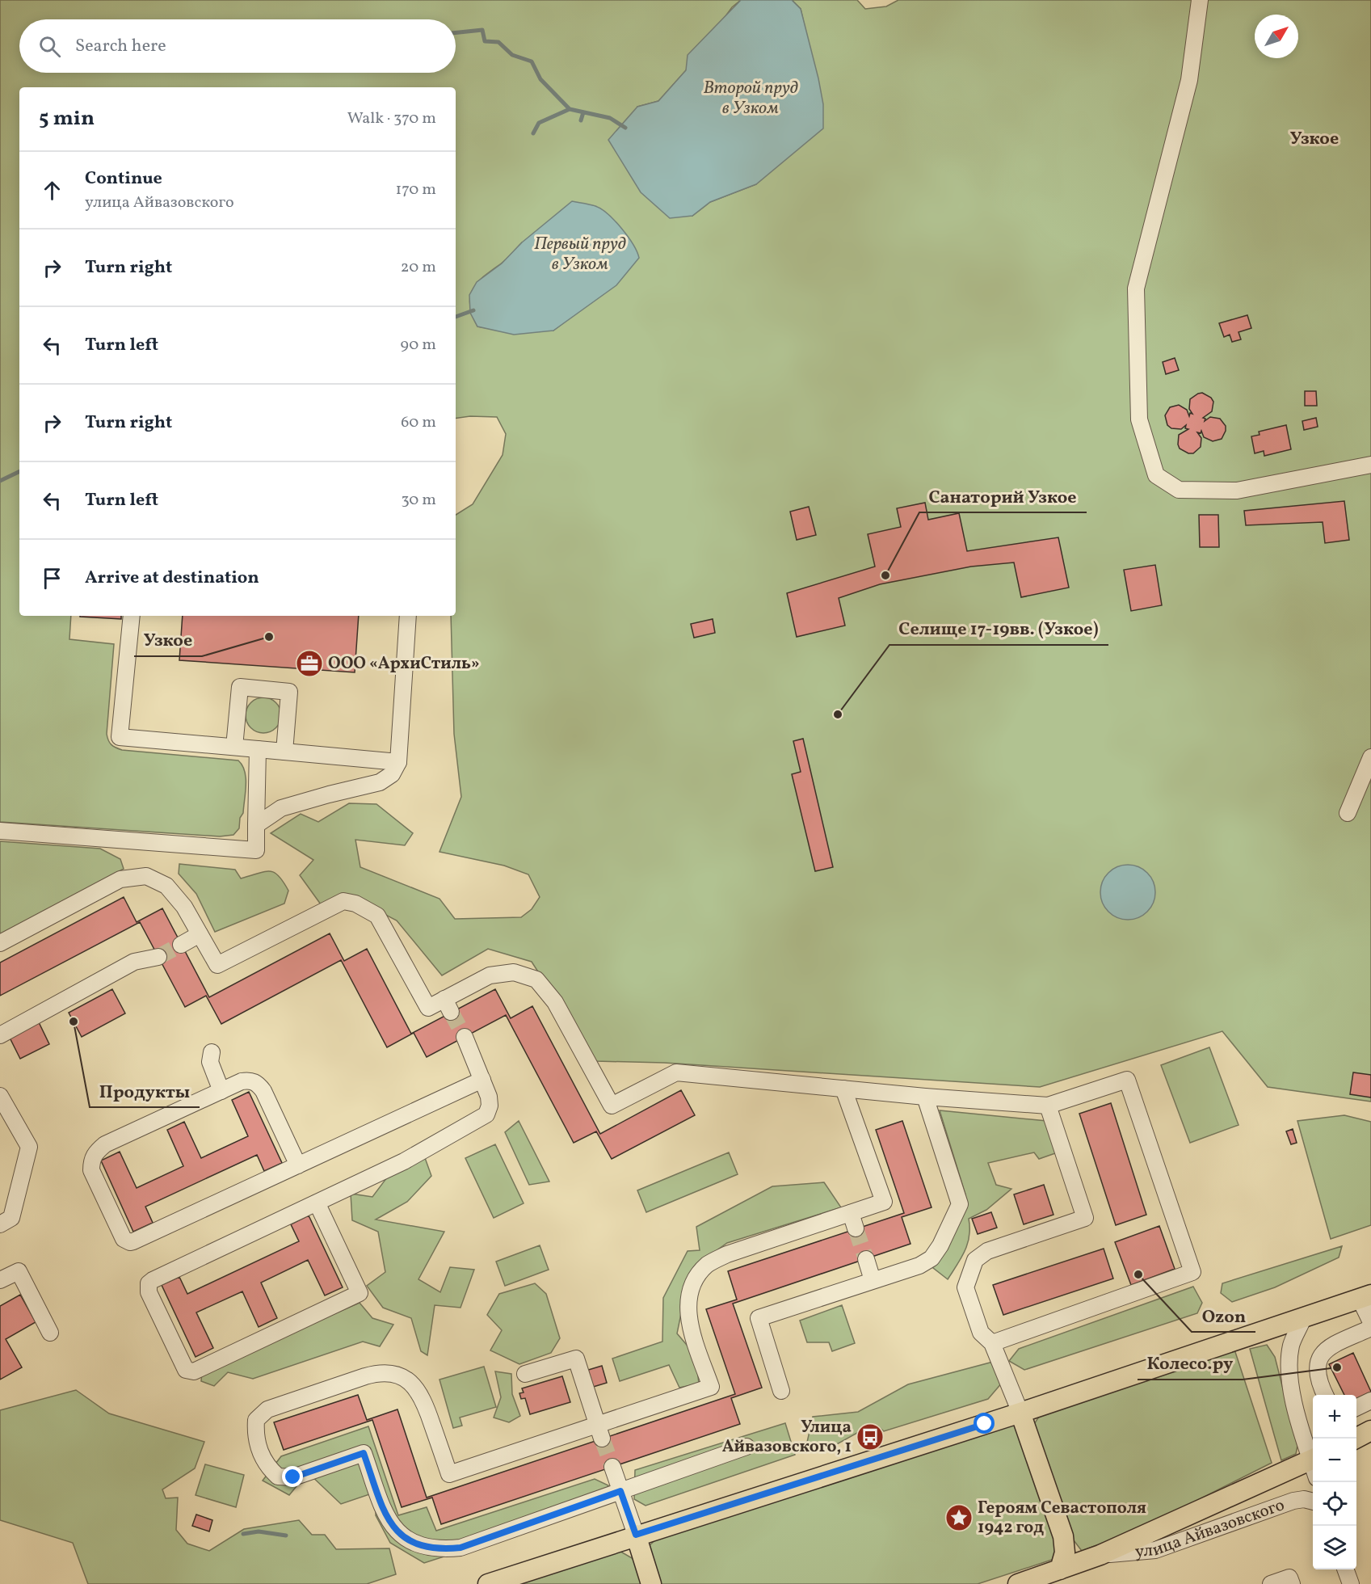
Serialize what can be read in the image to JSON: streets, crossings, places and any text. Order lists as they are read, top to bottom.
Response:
{
  "streets": {
    "main road": ["улица Айвазовского"]
  },
  "districts": ["Узкое"],
  "water": ["Второй пруд в Узком", "Первый пруд в Узком"],
  "places": {
    "other": [
      "Санаторий Узкое",
      "Узкое",
      "Селище 17-19вв. (Узкое)",
      "Продукты",
      "Ozon",
      "Колесо.ру"
    ],
    "office": ["ООО «АрхиСтиль»"],
    "bus stop": ["Улица Айвазовского, 1"],
    "place": ["Героям Севастополя 1942 год"]
  },
  "north": "top right",
  "page": {
    "search": "Search here",
    "heading": ["5 min", "Walk · 370 m"],
    "list": [
      ["Continue", "улица Айвазовского", "170 m"],
      ["Turn right", "20 m"],
      ["Turn left", "90 m"],
      ["Turn right", "60 m"],
      ["Turn left", "30 m"],
      "Arrive at destination"
    ],
    "map_buttons": ["+", "−"]
  }
}
